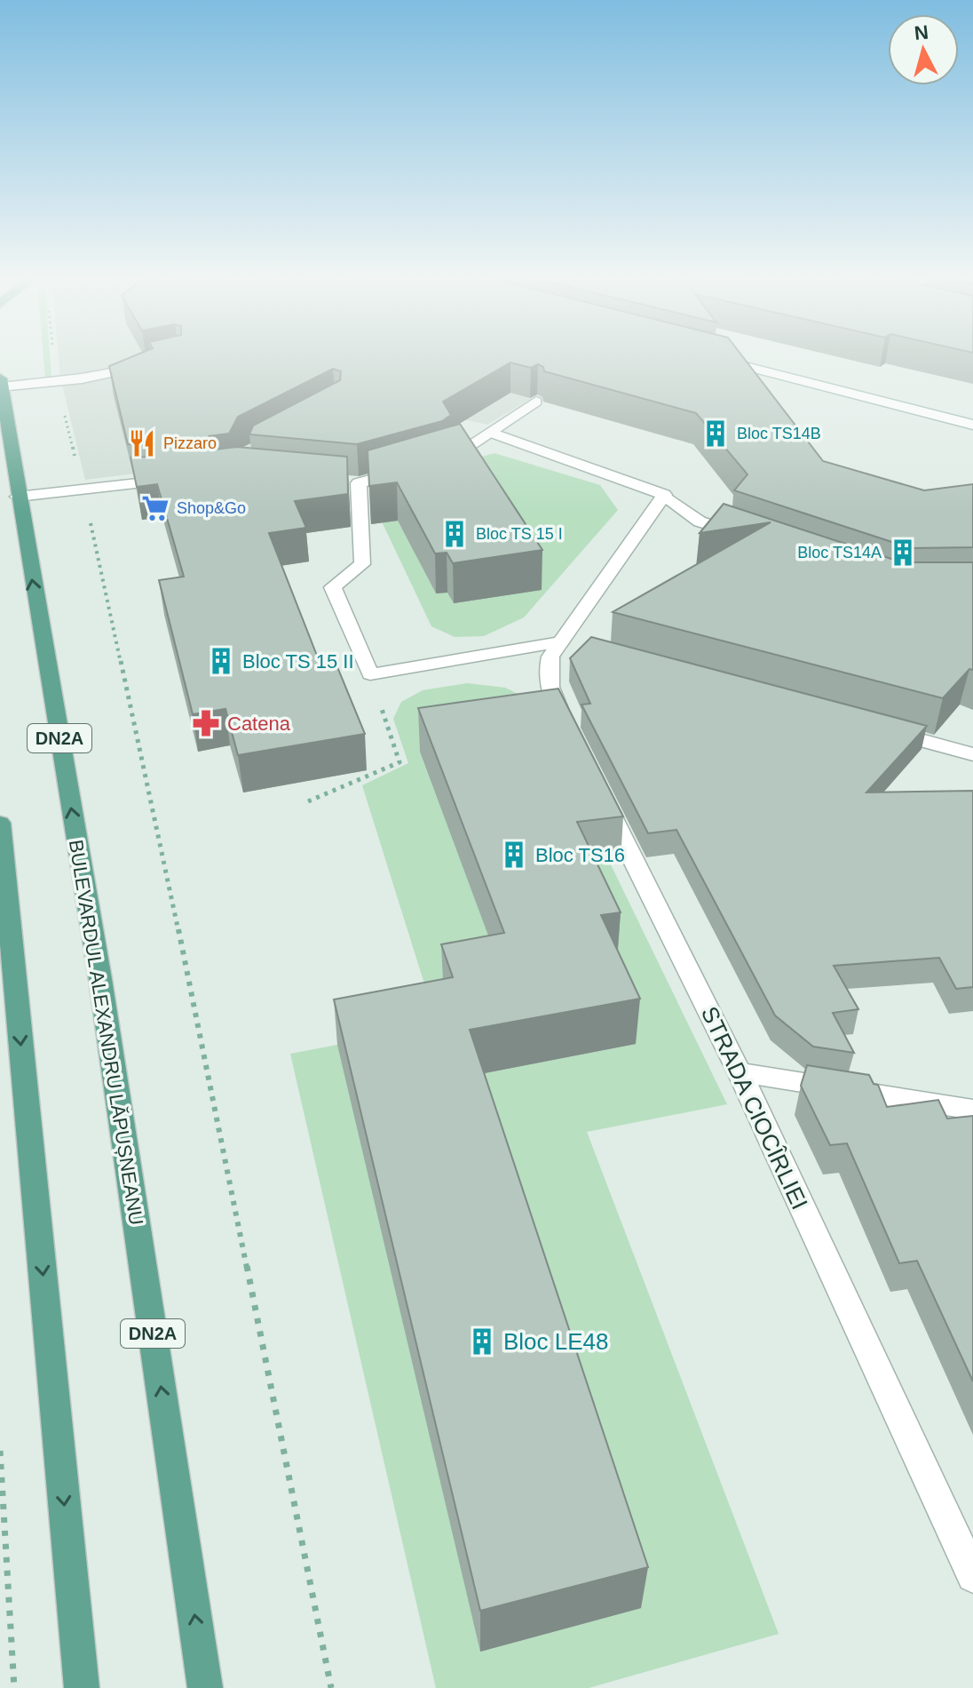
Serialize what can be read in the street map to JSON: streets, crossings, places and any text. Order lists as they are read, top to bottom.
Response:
{
  "streets": {
    "main road": ["DN2A", "BULEVARDUL ALEXANDRU LĂPUȘNEANU"],
    "street": ["STRADA CIOCÎRLIEI"]
  },
  "places": {
    "building": [
      "Bloc TS14B",
      "Bloc TS 15 I",
      "Bloc TS14A",
      "Bloc TS 15 II",
      "Bloc TS16",
      "Bloc LE48"
    ],
    "restaurant": ["Pizzaro"],
    "supermarket": ["Shop&Go"],
    "pharmacy": ["Catena"]
  },
  "north": "top"
}
